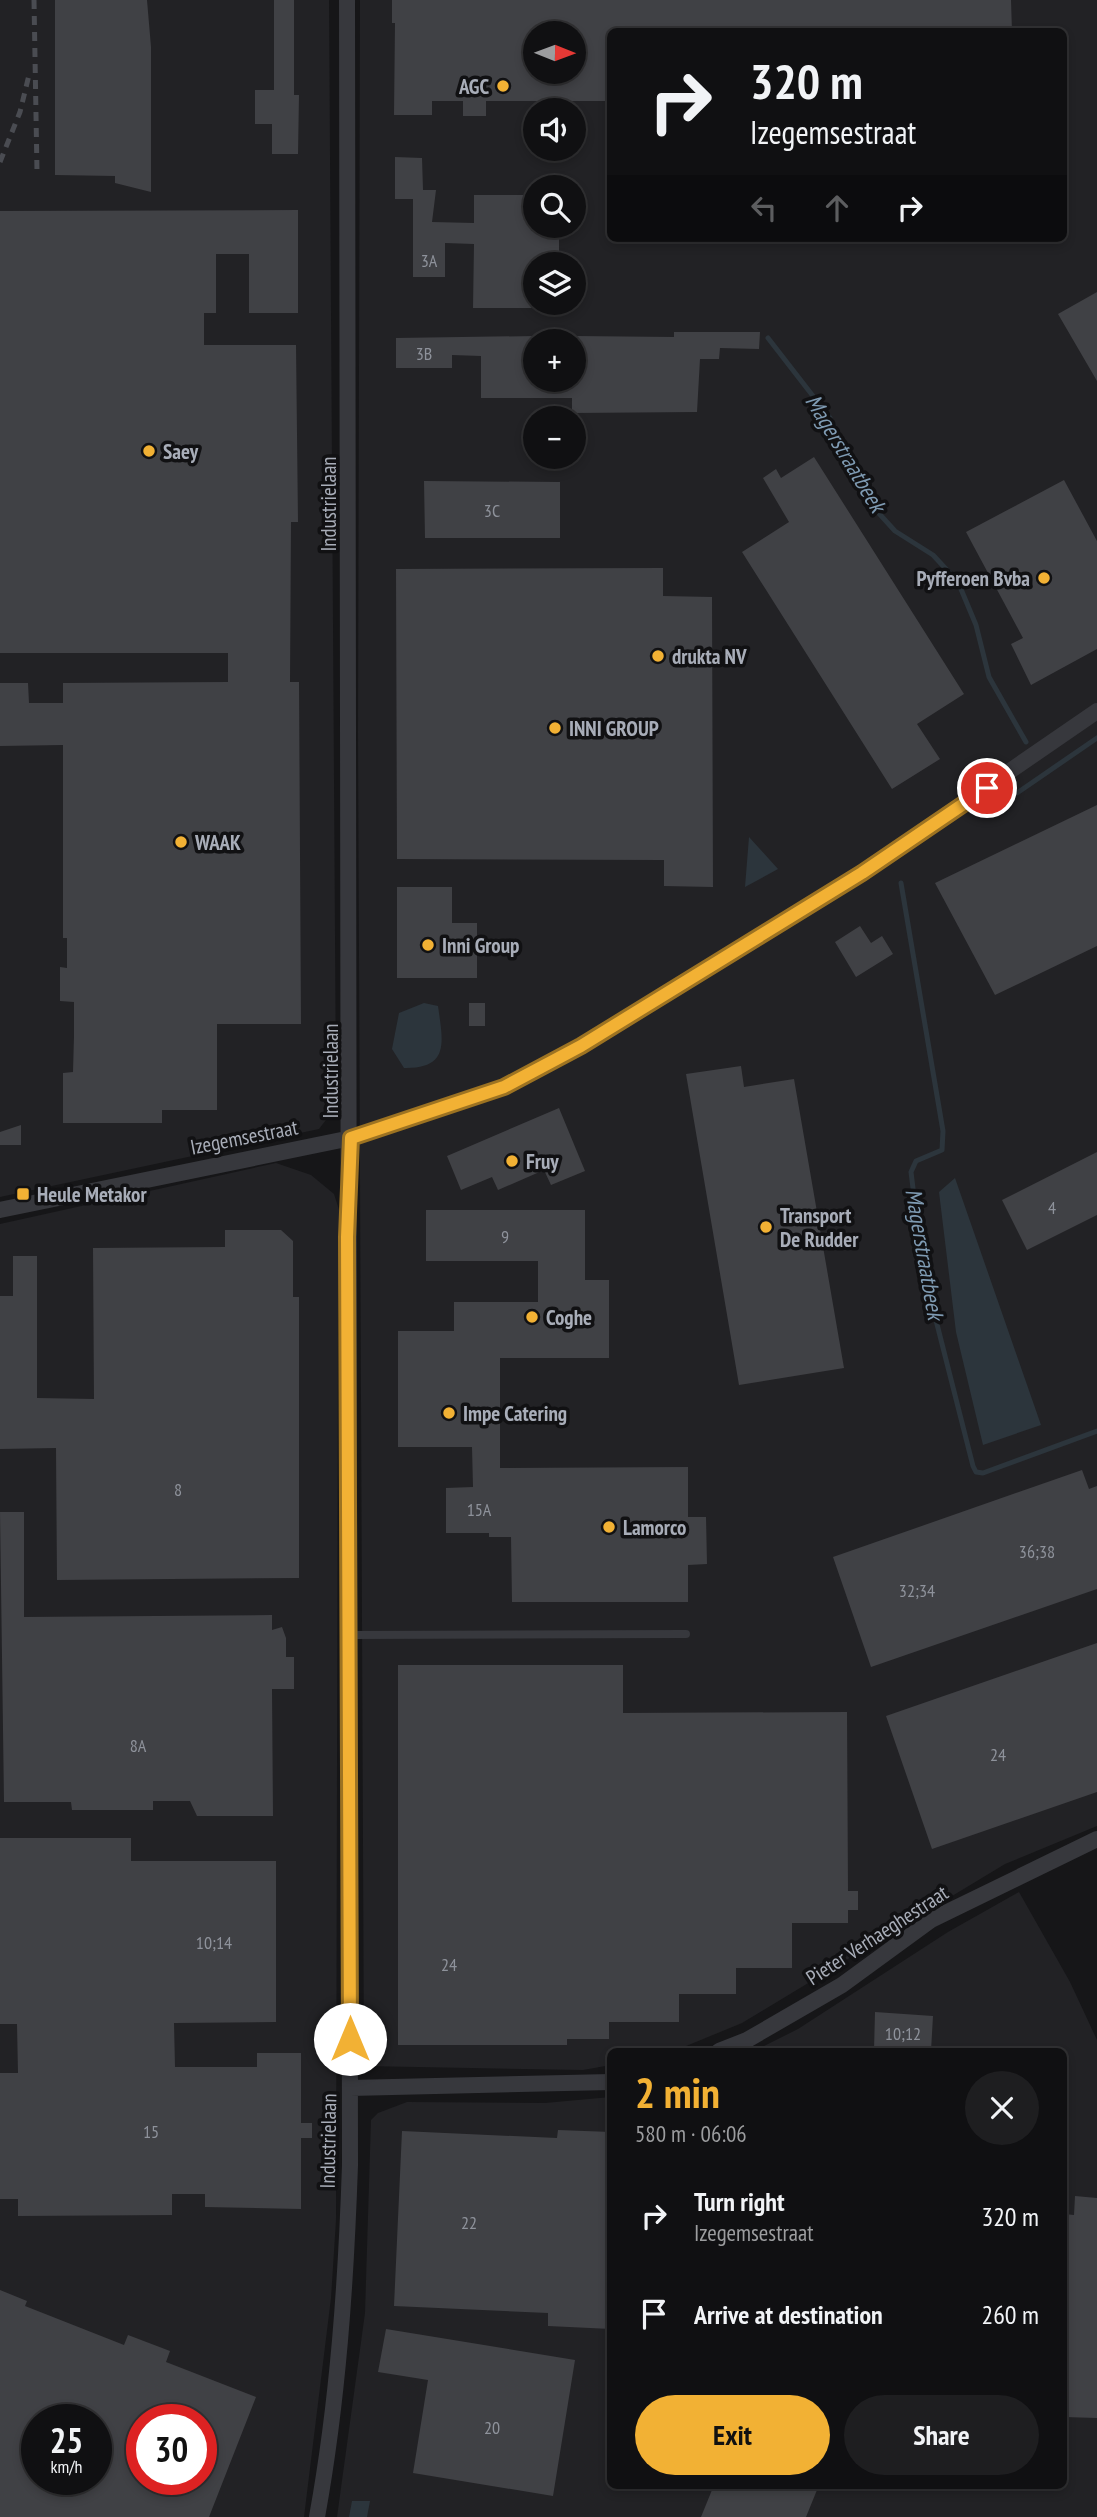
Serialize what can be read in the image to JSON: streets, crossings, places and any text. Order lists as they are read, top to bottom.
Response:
{
  "streets": {
    "street": ["Industrielaan", "Izegemsestraat", "Pieter Verhaeghestraat"]
  },
  "crossings": [
    ["Industrielaan", "Izegemsestraat"]
  ],
  "water": ["Magerstraatbeek"],
  "places": {
    "other": [
      "AGC",
      "Saey",
      "Pyfferoen Bvba",
      "drukta NV",
      "INNI GROUP",
      "WAAK",
      "Inni Group",
      "Fruy",
      "Transport De Rudder",
      "Coghe",
      "Impe Catering",
      "Lamorco"
    ],
    "transit": ["Heule Metakor"]
  },
  "house_numbers": [
    "3A",
    "3B",
    "3C",
    "4",
    "9",
    "8",
    "15A",
    "36;38",
    "32;34",
    "8A",
    "24",
    "10;14",
    "24",
    "10;12",
    "15",
    "22",
    "20"
  ],
  "north": "right",
  "page": {
    "map_buttons": ["+", "−"],
    "turn": ["320 m", "Izegemsestraat"],
    "heading": ["2 min", "580 m · 06:06"],
    "list": [
      {
        "name": "Turn right",
        "note": "Izegemsestraat",
        "value": "320 m"
      },
      {
        "name": "Arrive at destination",
        "value": "260 m"
      }
    ],
    "buttons": ["Exit", "Share"],
    "speed": "25 km/h",
    "limit": "30"
  }
}
